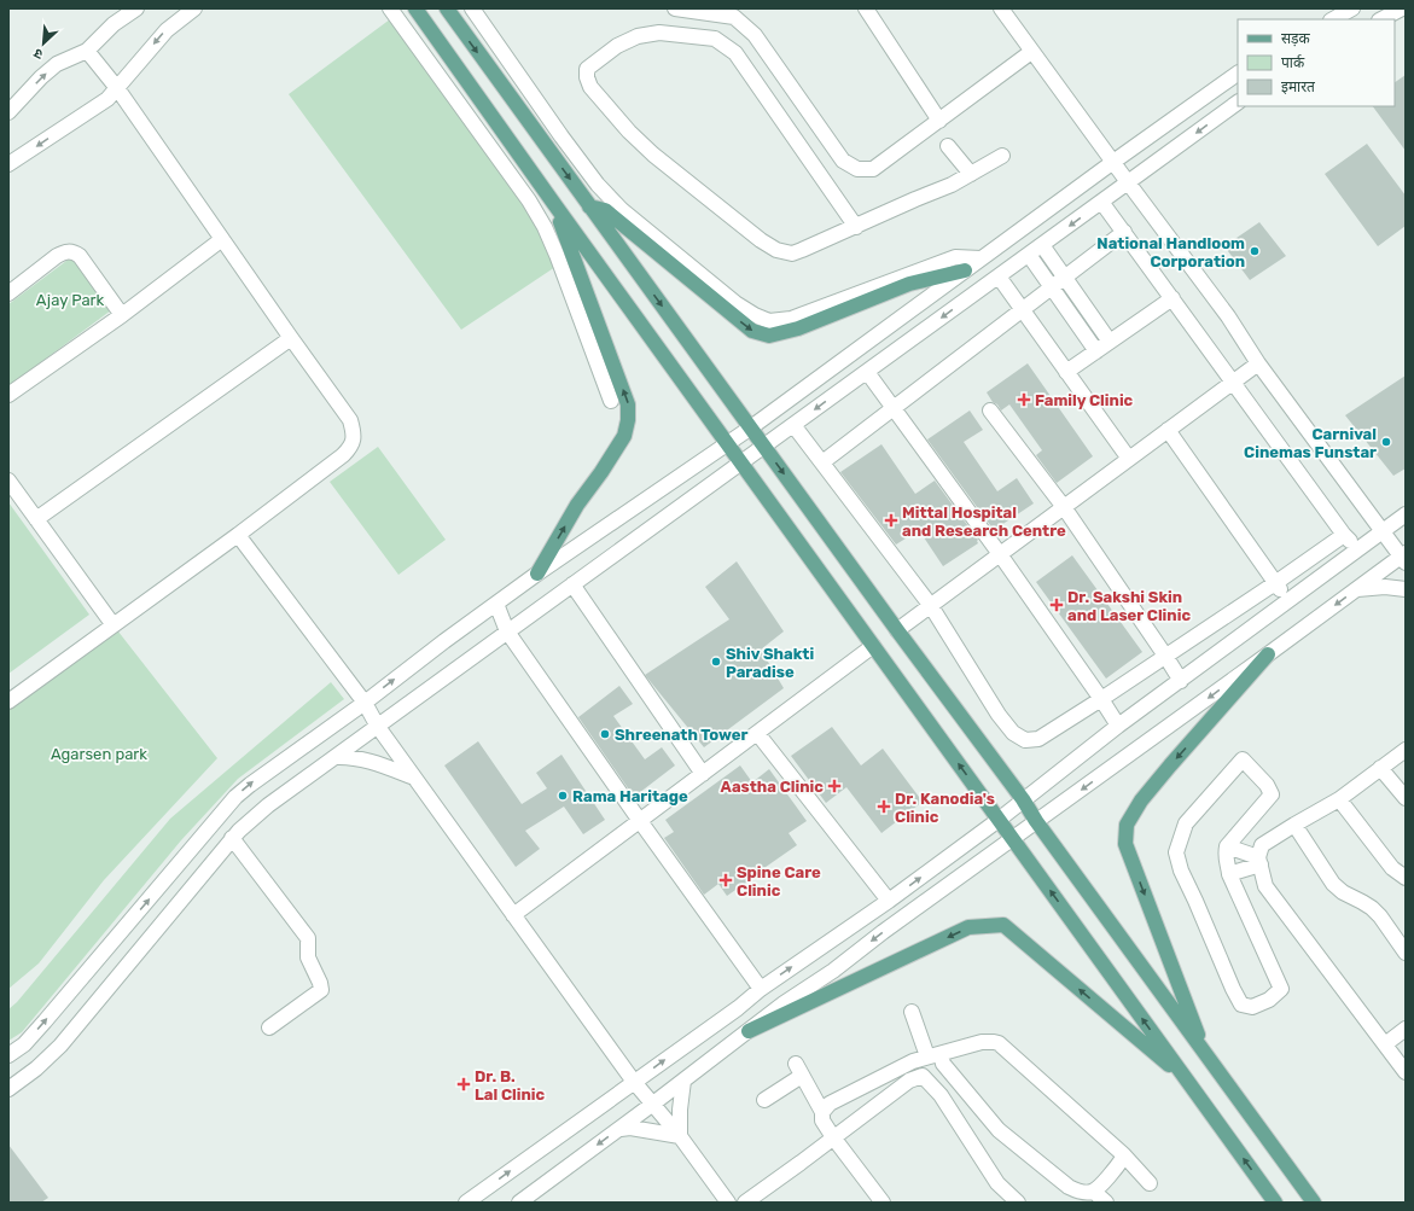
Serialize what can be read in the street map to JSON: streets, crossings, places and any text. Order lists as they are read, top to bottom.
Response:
{
  "parks": ["Ajay Park", "Agarsen park"],
  "places": {
    "other": [
      "National Handloom Corporation",
      "Carnival Cinemas Funstar",
      "Shiv Shakti Paradise",
      "Shreenath Tower",
      "Rama Haritage"
    ],
    "health": [
      "Family Clinic",
      "Mittal Hospital and Research Centre",
      "Dr. Sakshi Skin and Laser Clinic",
      "Aastha Clinic",
      "Dr. Kanodia's Clinic",
      "Spine Care Clinic",
      "Dr. B. Lal Clinic"
    ]
  },
  "legend": ["सड़क", "पार्क", "इमारत"],
  "north": "bottom left"
}
